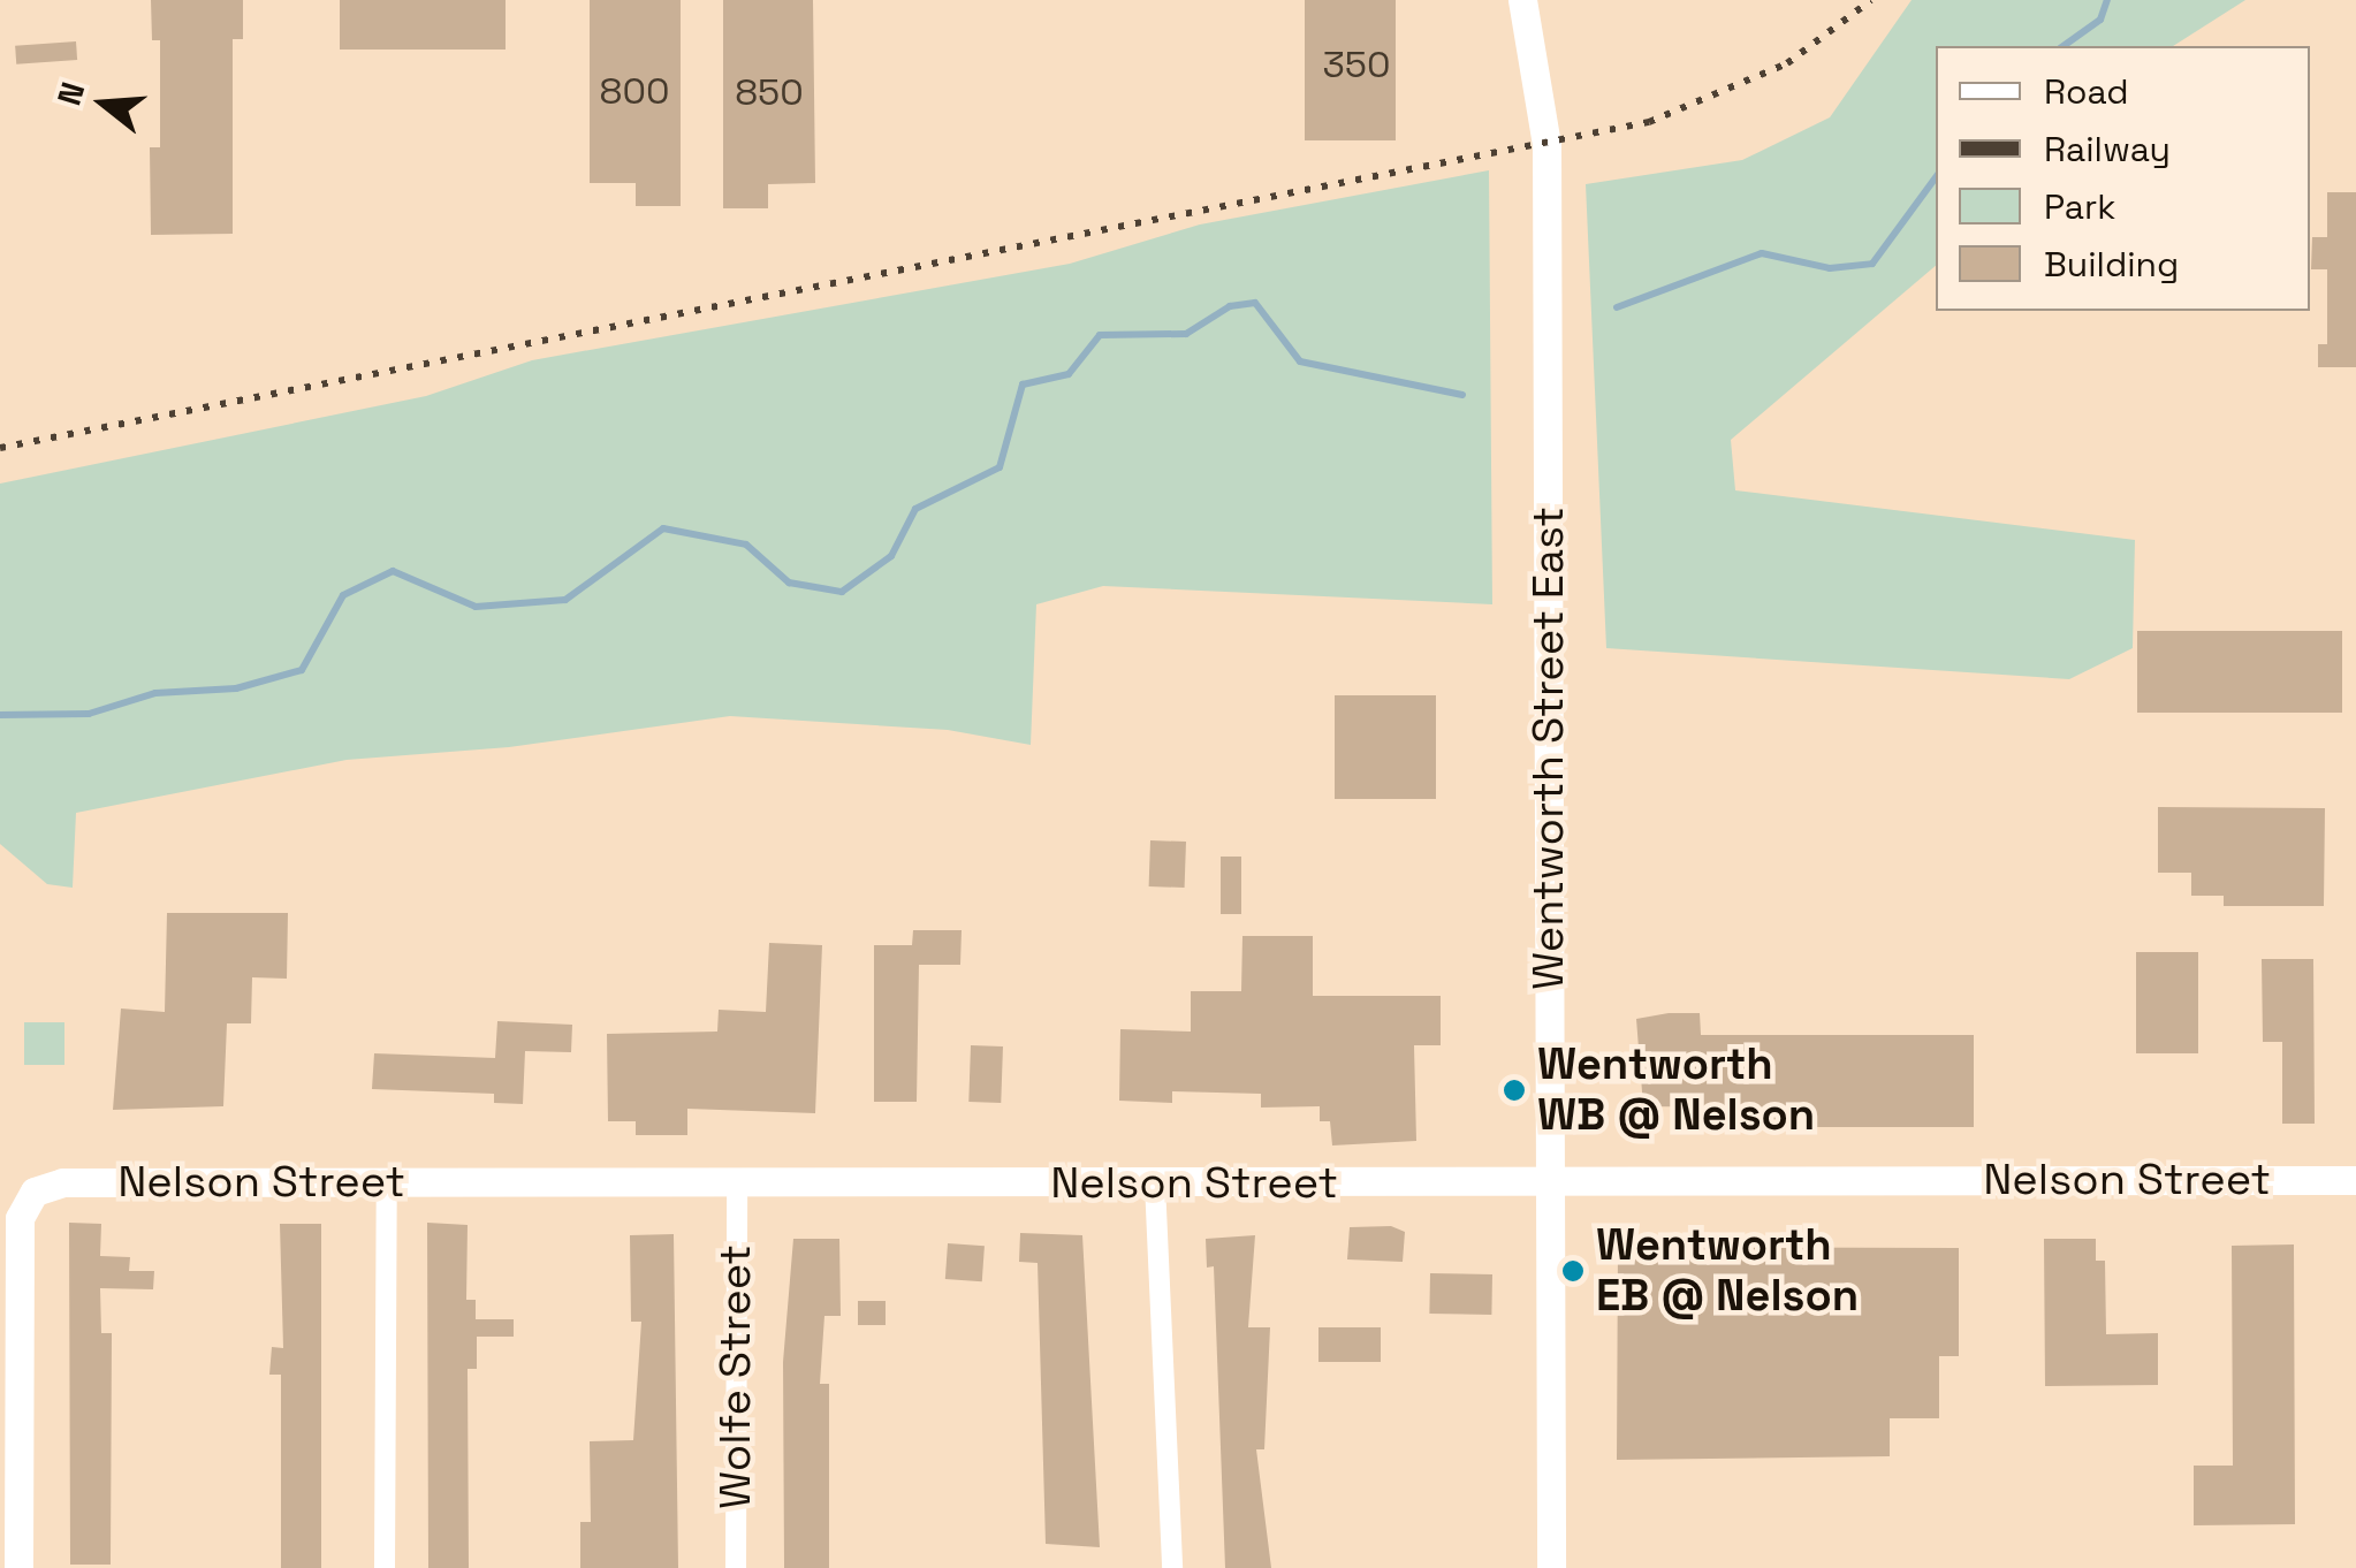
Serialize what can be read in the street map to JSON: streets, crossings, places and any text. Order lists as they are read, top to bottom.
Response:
{
  "streets": {
    "street": ["Wentworth Street East", "Nelson Street", "Wolfe Street"]
  },
  "crossings": [
    ["Wentworth Street East", "Nelson Street"],
    ["Nelson Street", "Wolfe Street"]
  ],
  "places": ["Wentworth WB @ Nelson", "Wentworth EB @ Nelson"],
  "house_numbers": ["350", "800", "850"],
  "legend": [
    "Road",
    "Railway",
    "Park",
    "Building"
  ],
  "north": "left"
}
